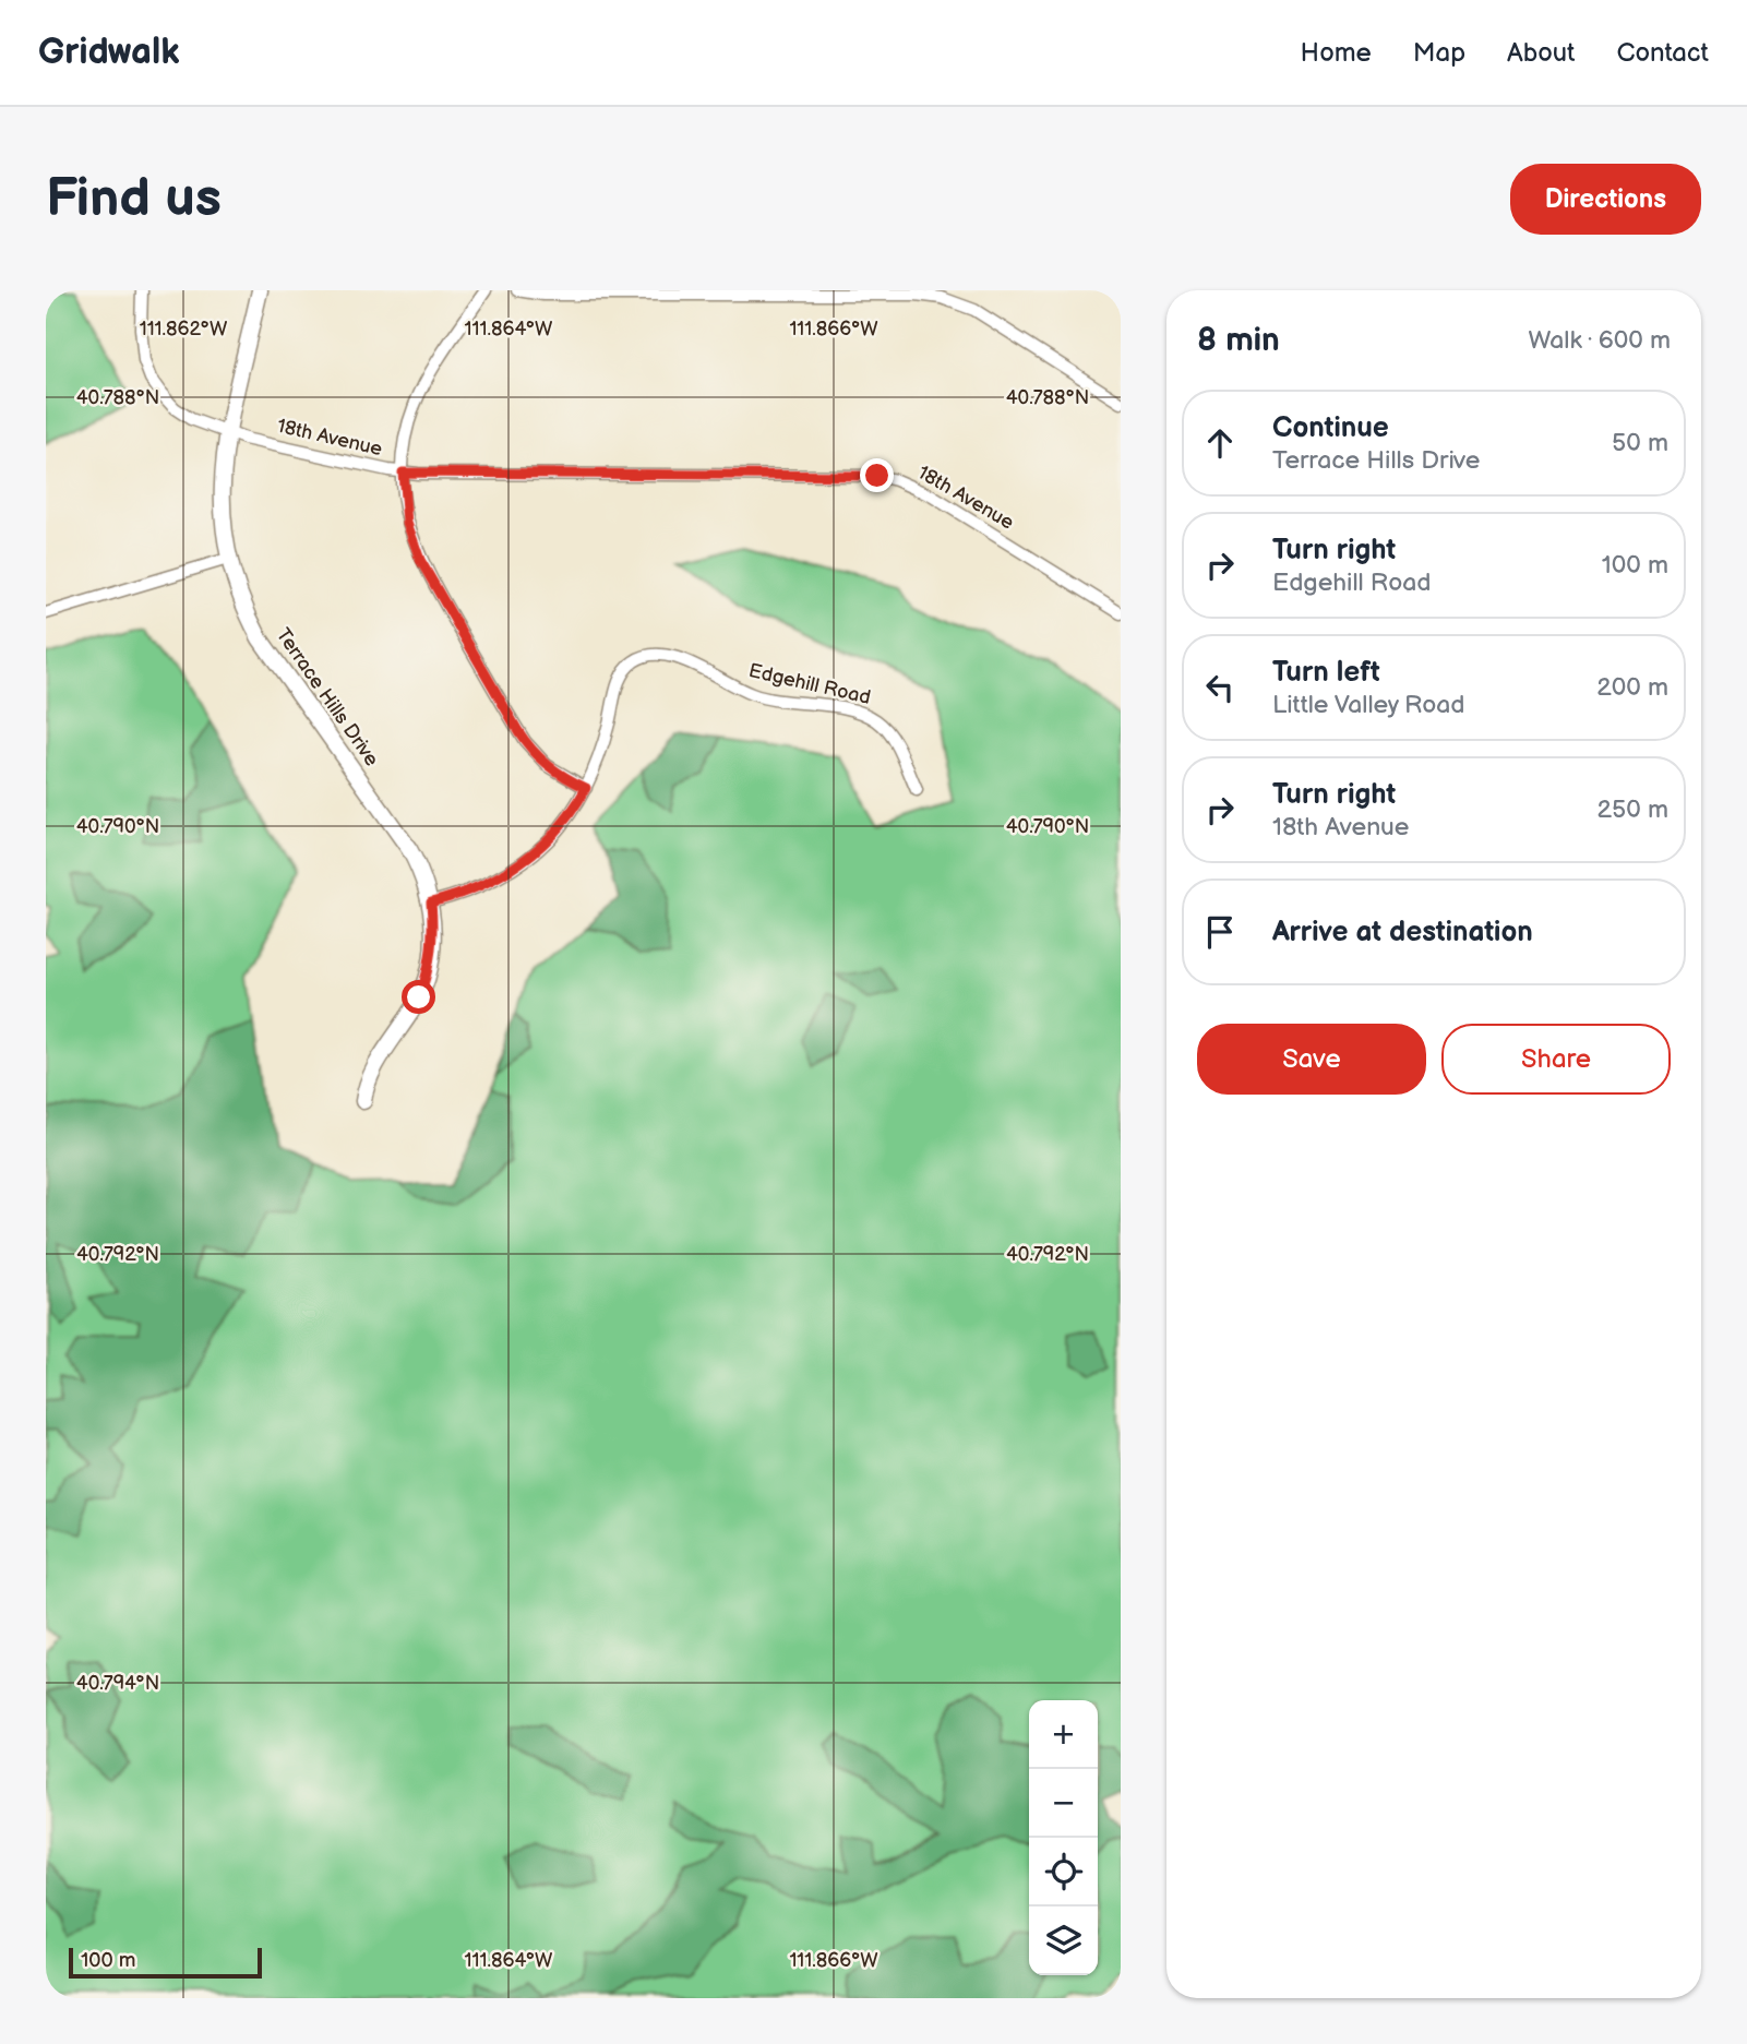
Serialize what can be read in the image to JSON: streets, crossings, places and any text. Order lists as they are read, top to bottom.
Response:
{
  "streets": {
    "street": ["18th Avenue", "Edgehill Road", "Terrace Hills Drive"]
  },
  "crossings": [
    ["18th Avenue", "Terrace Hills Drive"],
    ["Edgehill Road", "Terrace Hills Drive"]
  ],
  "scale_bar": "100 m",
  "page": {
    "header": "Gridwalk",
    "nav": [
      "Home",
      "Map",
      "About",
      "Contact"
    ],
    "buttons": [
      "Directions",
      ["Save", "Share"]
    ],
    "title": "Find us",
    "heading": ["8 min", "Walk · 600 m"],
    "list": [
      ["Continue", "Terrace Hills Drive", "50 m"],
      ["Turn right", "Edgehill Road", "100 m"],
      ["Turn left", "Little Valley Road", "200 m"],
      ["Turn right", "18th Avenue", "250 m"],
      "Arrive at destination"
    ],
    "map_buttons": ["+", "−"],
    "scale": "100 m"
  },
  "coordinates": [
    "111.862°W",
    "111.864°W",
    "111.866°W",
    "40.788°N",
    "40.790°N",
    "40.792°N",
    "40.794°N"
  ]
}
